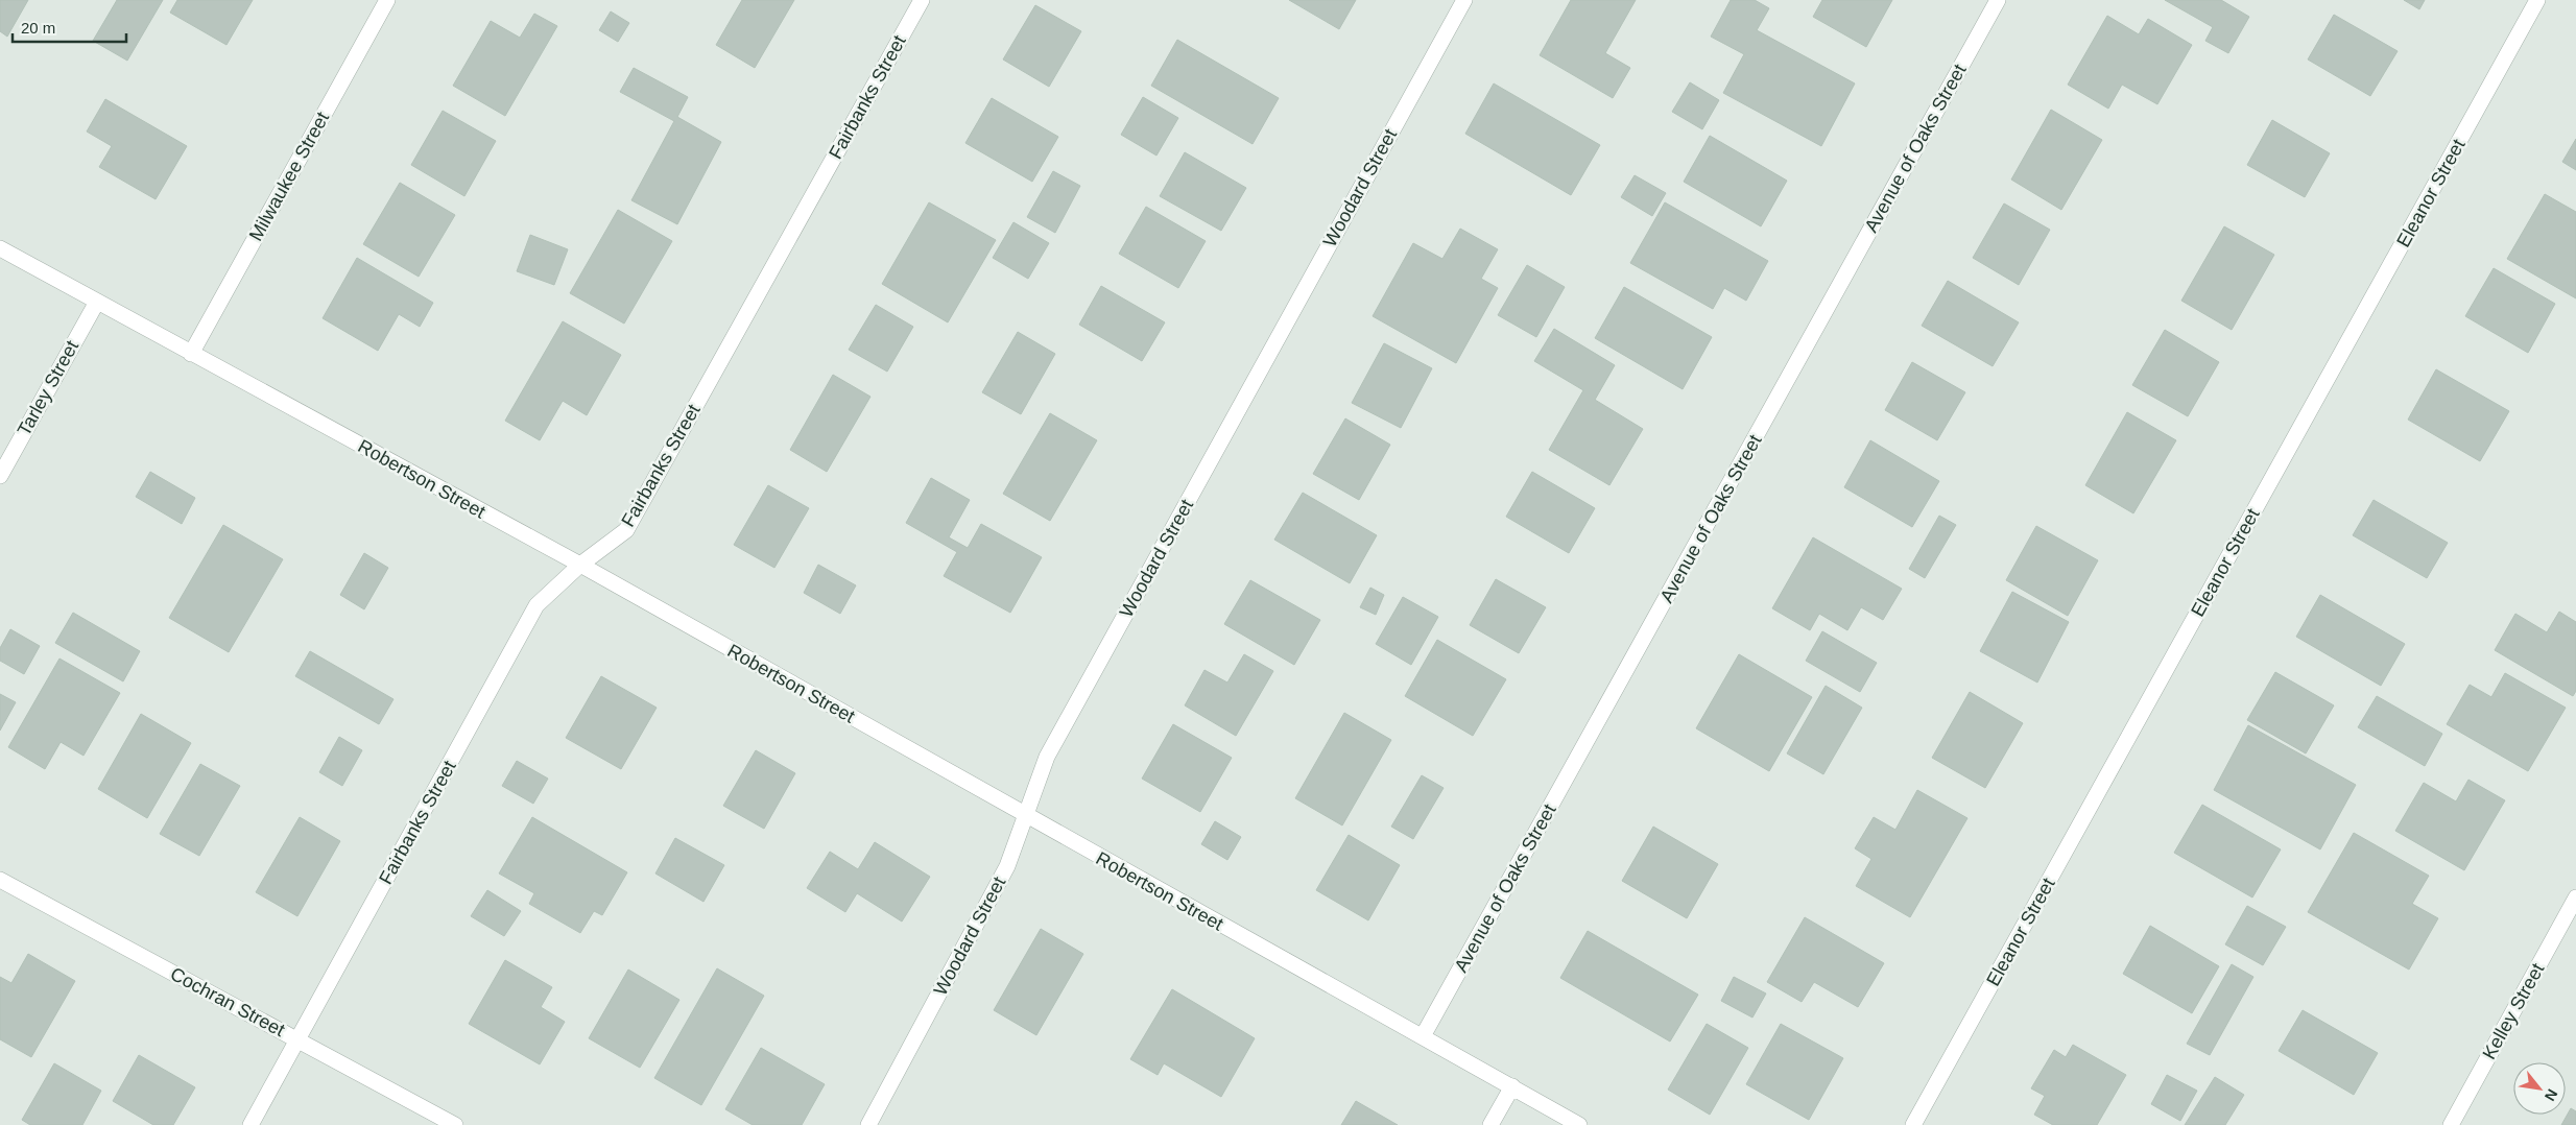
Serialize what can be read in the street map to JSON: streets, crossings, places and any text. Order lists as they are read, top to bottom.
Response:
{
  "streets": {
    "street": [
      "Fairbanks Street",
      "Avenue of Oaks Street",
      "Milwaukee Street",
      "Woodard Street",
      "Eleanor Street",
      "Tarley Street",
      "Robertson Street",
      "Cochran Street",
      "Kelley Street"
    ]
  },
  "crossings": [
    ["Fairbanks Street", "Robertson Street"],
    ["Fairbanks Street", "Cochran Street"],
    ["Avenue of Oaks Street", "Robertson Street"],
    ["Milwaukee Street", "Robertson Street"],
    ["Woodard Street", "Robertson Street"],
    ["Tarley Street", "Robertson Street"]
  ],
  "scale_bar": "20 m",
  "north": "bottom right"
}
